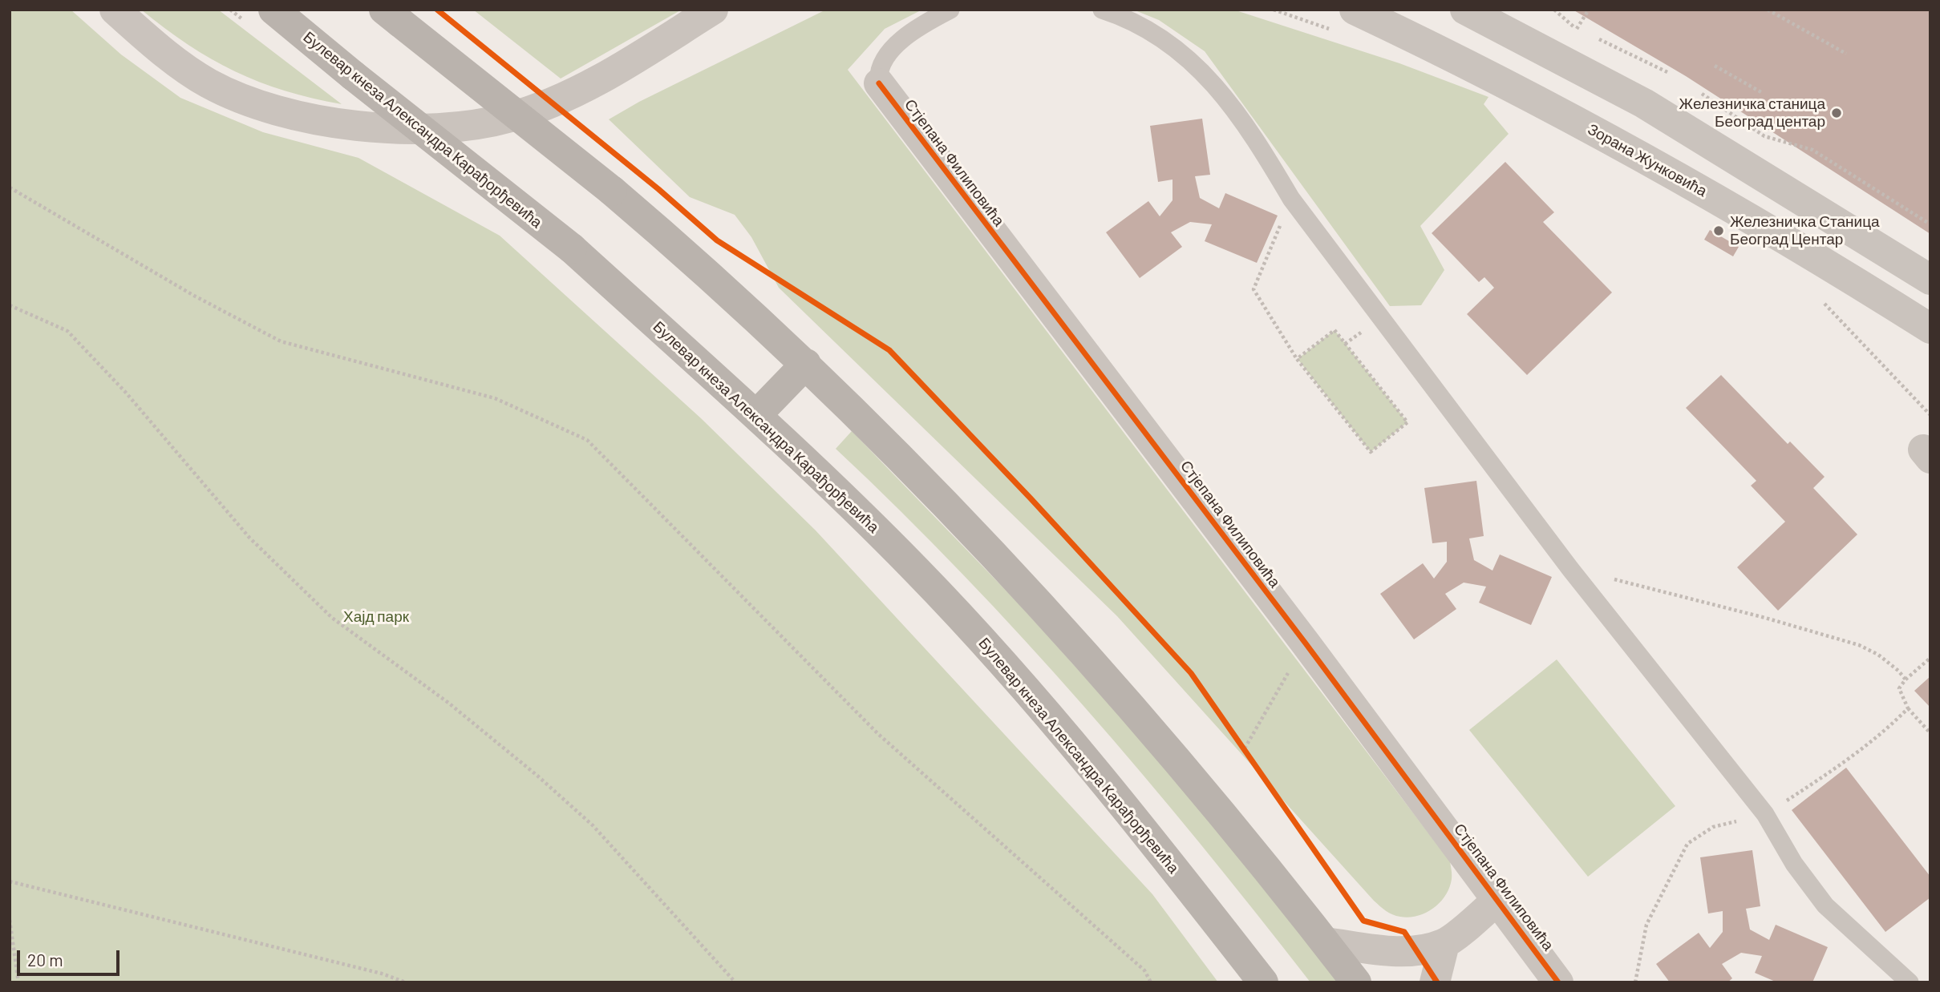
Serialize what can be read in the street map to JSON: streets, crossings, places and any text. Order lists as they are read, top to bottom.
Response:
{
  "streets": {
    "main road": ["Булевар кнеза Александра Карађорђевића"],
    "street": ["Зорана Жунковића", "Стјепана Филиповића"]
  },
  "parks": ["Хајд парк"],
  "places": ["Железничка станица Београд центар", "Железничка Станица Београд Центар"],
  "scale_bar": "20 m"
}
